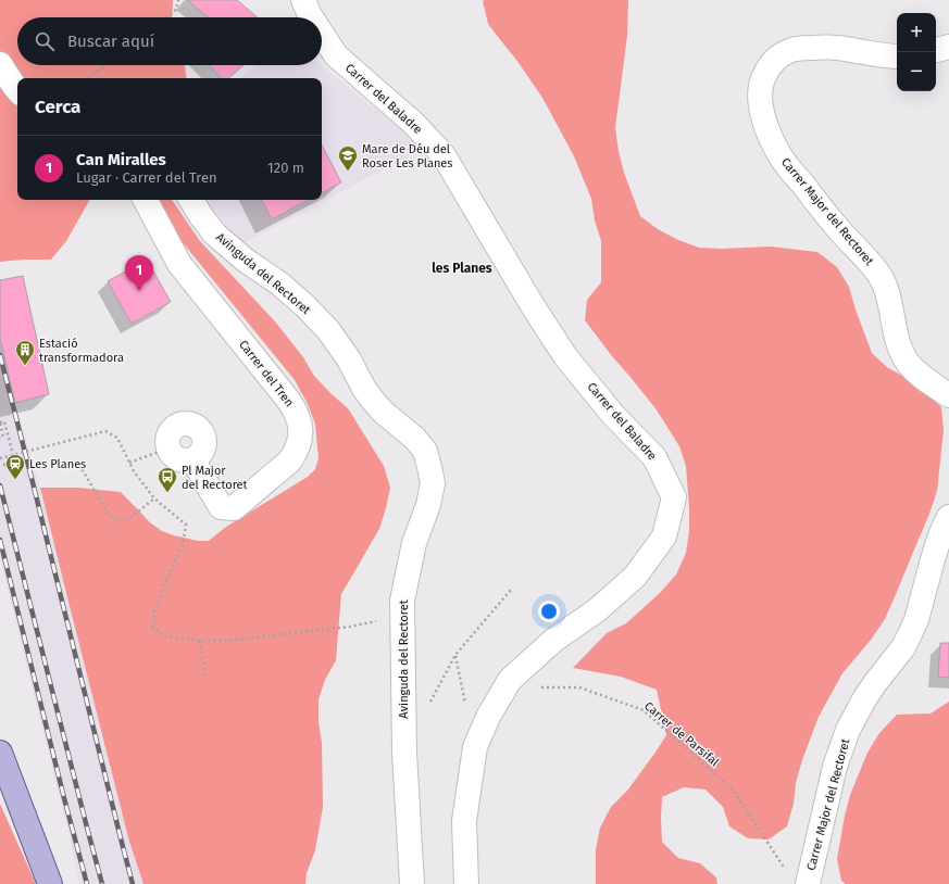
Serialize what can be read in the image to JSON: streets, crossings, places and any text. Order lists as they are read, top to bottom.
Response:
{
  "streets": {
    "street": [
      "Carrer del Baladre",
      "Carrer Major del Rectoret",
      "Avinguda del Rectoret",
      "Carrer del Tren"
    ],
    "path": ["Carrer de Parsifal"]
  },
  "districts": ["les Planes"],
  "places": {
    "school or university": ["Mare de Déu del Roser Les Planes"],
    "building": ["Estació transformadora"],
    "station": ["Les Planes"],
    "bus stop": ["Pl Major del Rectoret"]
  },
  "page": {
    "map_buttons": ["+", "−"],
    "search": "Buscar aquí",
    "heading": "Cerca",
    "list": [
      {
        "mark": "1",
        "name": "Can Miralles",
        "note": "Lugar · Carrer del Tren",
        "value": "120 m"
      }
    ],
    "pins": "1"
  }
}
